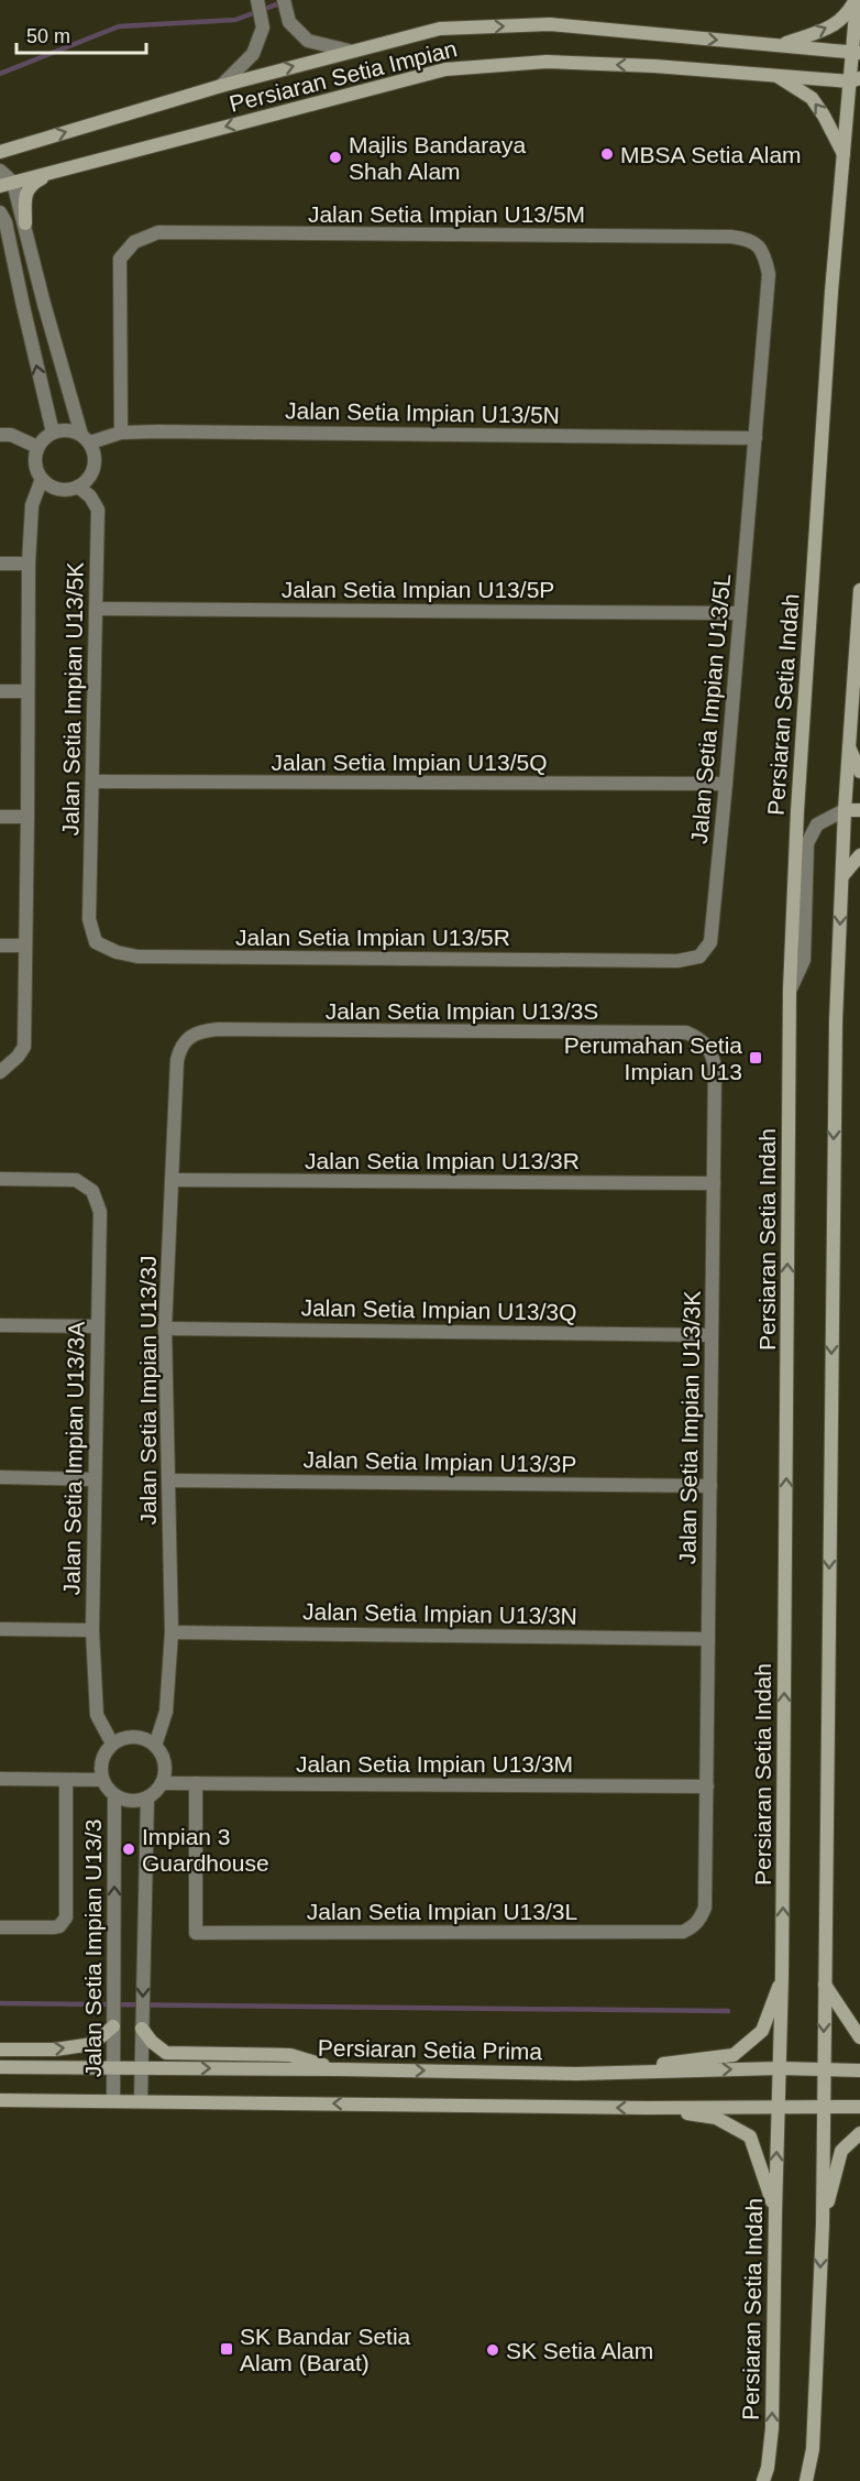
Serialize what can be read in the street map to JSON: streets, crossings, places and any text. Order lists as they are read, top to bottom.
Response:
{
  "streets": {
    "street": [
      "Persiaran Setia Impian",
      "Jalan Setia Impian U13/5M",
      "Jalan Setia Impian U13/5N",
      "Jalan Setia Impian U13/5P",
      "Jalan Setia Impian U13/5K",
      "Persiaran Setia Indah",
      "Jalan Setia Impian U13/5L",
      "Jalan Setia Impian U13/5Q",
      "Jalan Setia Impian U13/5R",
      "Jalan Setia Impian U13/3S",
      "Jalan Setia Impian U13/3R",
      "Jalan Setia Impian U13/3Q",
      "Jalan Setia Impian U13/3J",
      "Jalan Setia Impian U13/3K",
      "Jalan Setia Impian U13/3A",
      "Jalan Setia Impian U13/3P",
      "Jalan Setia Impian U13/3N",
      "Jalan Setia Impian U13/3M",
      "Jalan Setia Impian U13/3L",
      "Jalan Setia Impian U13/3",
      "Persiaran Setia Prima"
    ]
  },
  "crossings": [
    ["Persiaran Setia Impian", "Persiaran Setia Indah"],
    ["Jalan Setia Impian U13/5M", "Jalan Setia Impian U13/5N"],
    ["Jalan Setia Impian U13/5M", "Jalan Setia Impian U13/5L"],
    ["Jalan Setia Impian U13/5N", "Jalan Setia Impian U13/5K"],
    ["Jalan Setia Impian U13/5N", "Jalan Setia Impian U13/5L"],
    ["Jalan Setia Impian U13/5P", "Jalan Setia Impian U13/5K"],
    ["Jalan Setia Impian U13/5P", "Jalan Setia Impian U13/5L"],
    ["Jalan Setia Impian U13/5K", "Jalan Setia Impian U13/5Q"],
    ["Jalan Setia Impian U13/5K", "Jalan Setia Impian U13/5R"],
    ["Persiaran Setia Indah", "Persiaran Setia Prima"],
    ["Jalan Setia Impian U13/5L", "Jalan Setia Impian U13/5Q"],
    ["Jalan Setia Impian U13/5L", "Jalan Setia Impian U13/5R"],
    ["Jalan Setia Impian U13/3S", "Jalan Setia Impian U13/3J"],
    ["Jalan Setia Impian U13/3S", "Jalan Setia Impian U13/3K"],
    ["Jalan Setia Impian U13/3R", "Jalan Setia Impian U13/3J"],
    ["Jalan Setia Impian U13/3R", "Jalan Setia Impian U13/3K"],
    ["Jalan Setia Impian U13/3Q", "Jalan Setia Impian U13/3J"],
    ["Jalan Setia Impian U13/3Q", "Jalan Setia Impian U13/3K"],
    ["Jalan Setia Impian U13/3J", "Jalan Setia Impian U13/3A"],
    ["Jalan Setia Impian U13/3J", "Jalan Setia Impian U13/3P"],
    ["Jalan Setia Impian U13/3J", "Jalan Setia Impian U13/3N"],
    ["Jalan Setia Impian U13/3J", "Jalan Setia Impian U13/3M"],
    ["Jalan Setia Impian U13/3J", "Jalan Setia Impian U13/3"],
    ["Jalan Setia Impian U13/3K", "Jalan Setia Impian U13/3P"],
    ["Jalan Setia Impian U13/3K", "Jalan Setia Impian U13/3N"],
    ["Jalan Setia Impian U13/3K", "Jalan Setia Impian U13/3M"],
    ["Jalan Setia Impian U13/3K", "Jalan Setia Impian U13/3L"],
    ["Jalan Setia Impian U13/3A", "Jalan Setia Impian U13/3M"],
    ["Jalan Setia Impian U13/3A", "Jalan Setia Impian U13/3"],
    ["Jalan Setia Impian U13/3M", "Jalan Setia Impian U13/3L"],
    ["Jalan Setia Impian U13/3M", "Jalan Setia Impian U13/3"],
    ["Jalan Setia Impian U13/3", "Persiaran Setia Prima"]
  ],
  "places": {
    "other": [
      "MBSA Setia Alam",
      "Majlis Bandaraya Shah Alam",
      "Impian 3 Guardhouse",
      "SK Setia Alam"
    ],
    "transit": ["Perumahan Setia Impian U13", "SK Bandar Setia Alam (Barat)"]
  },
  "scale_bar": "50 m"
}
